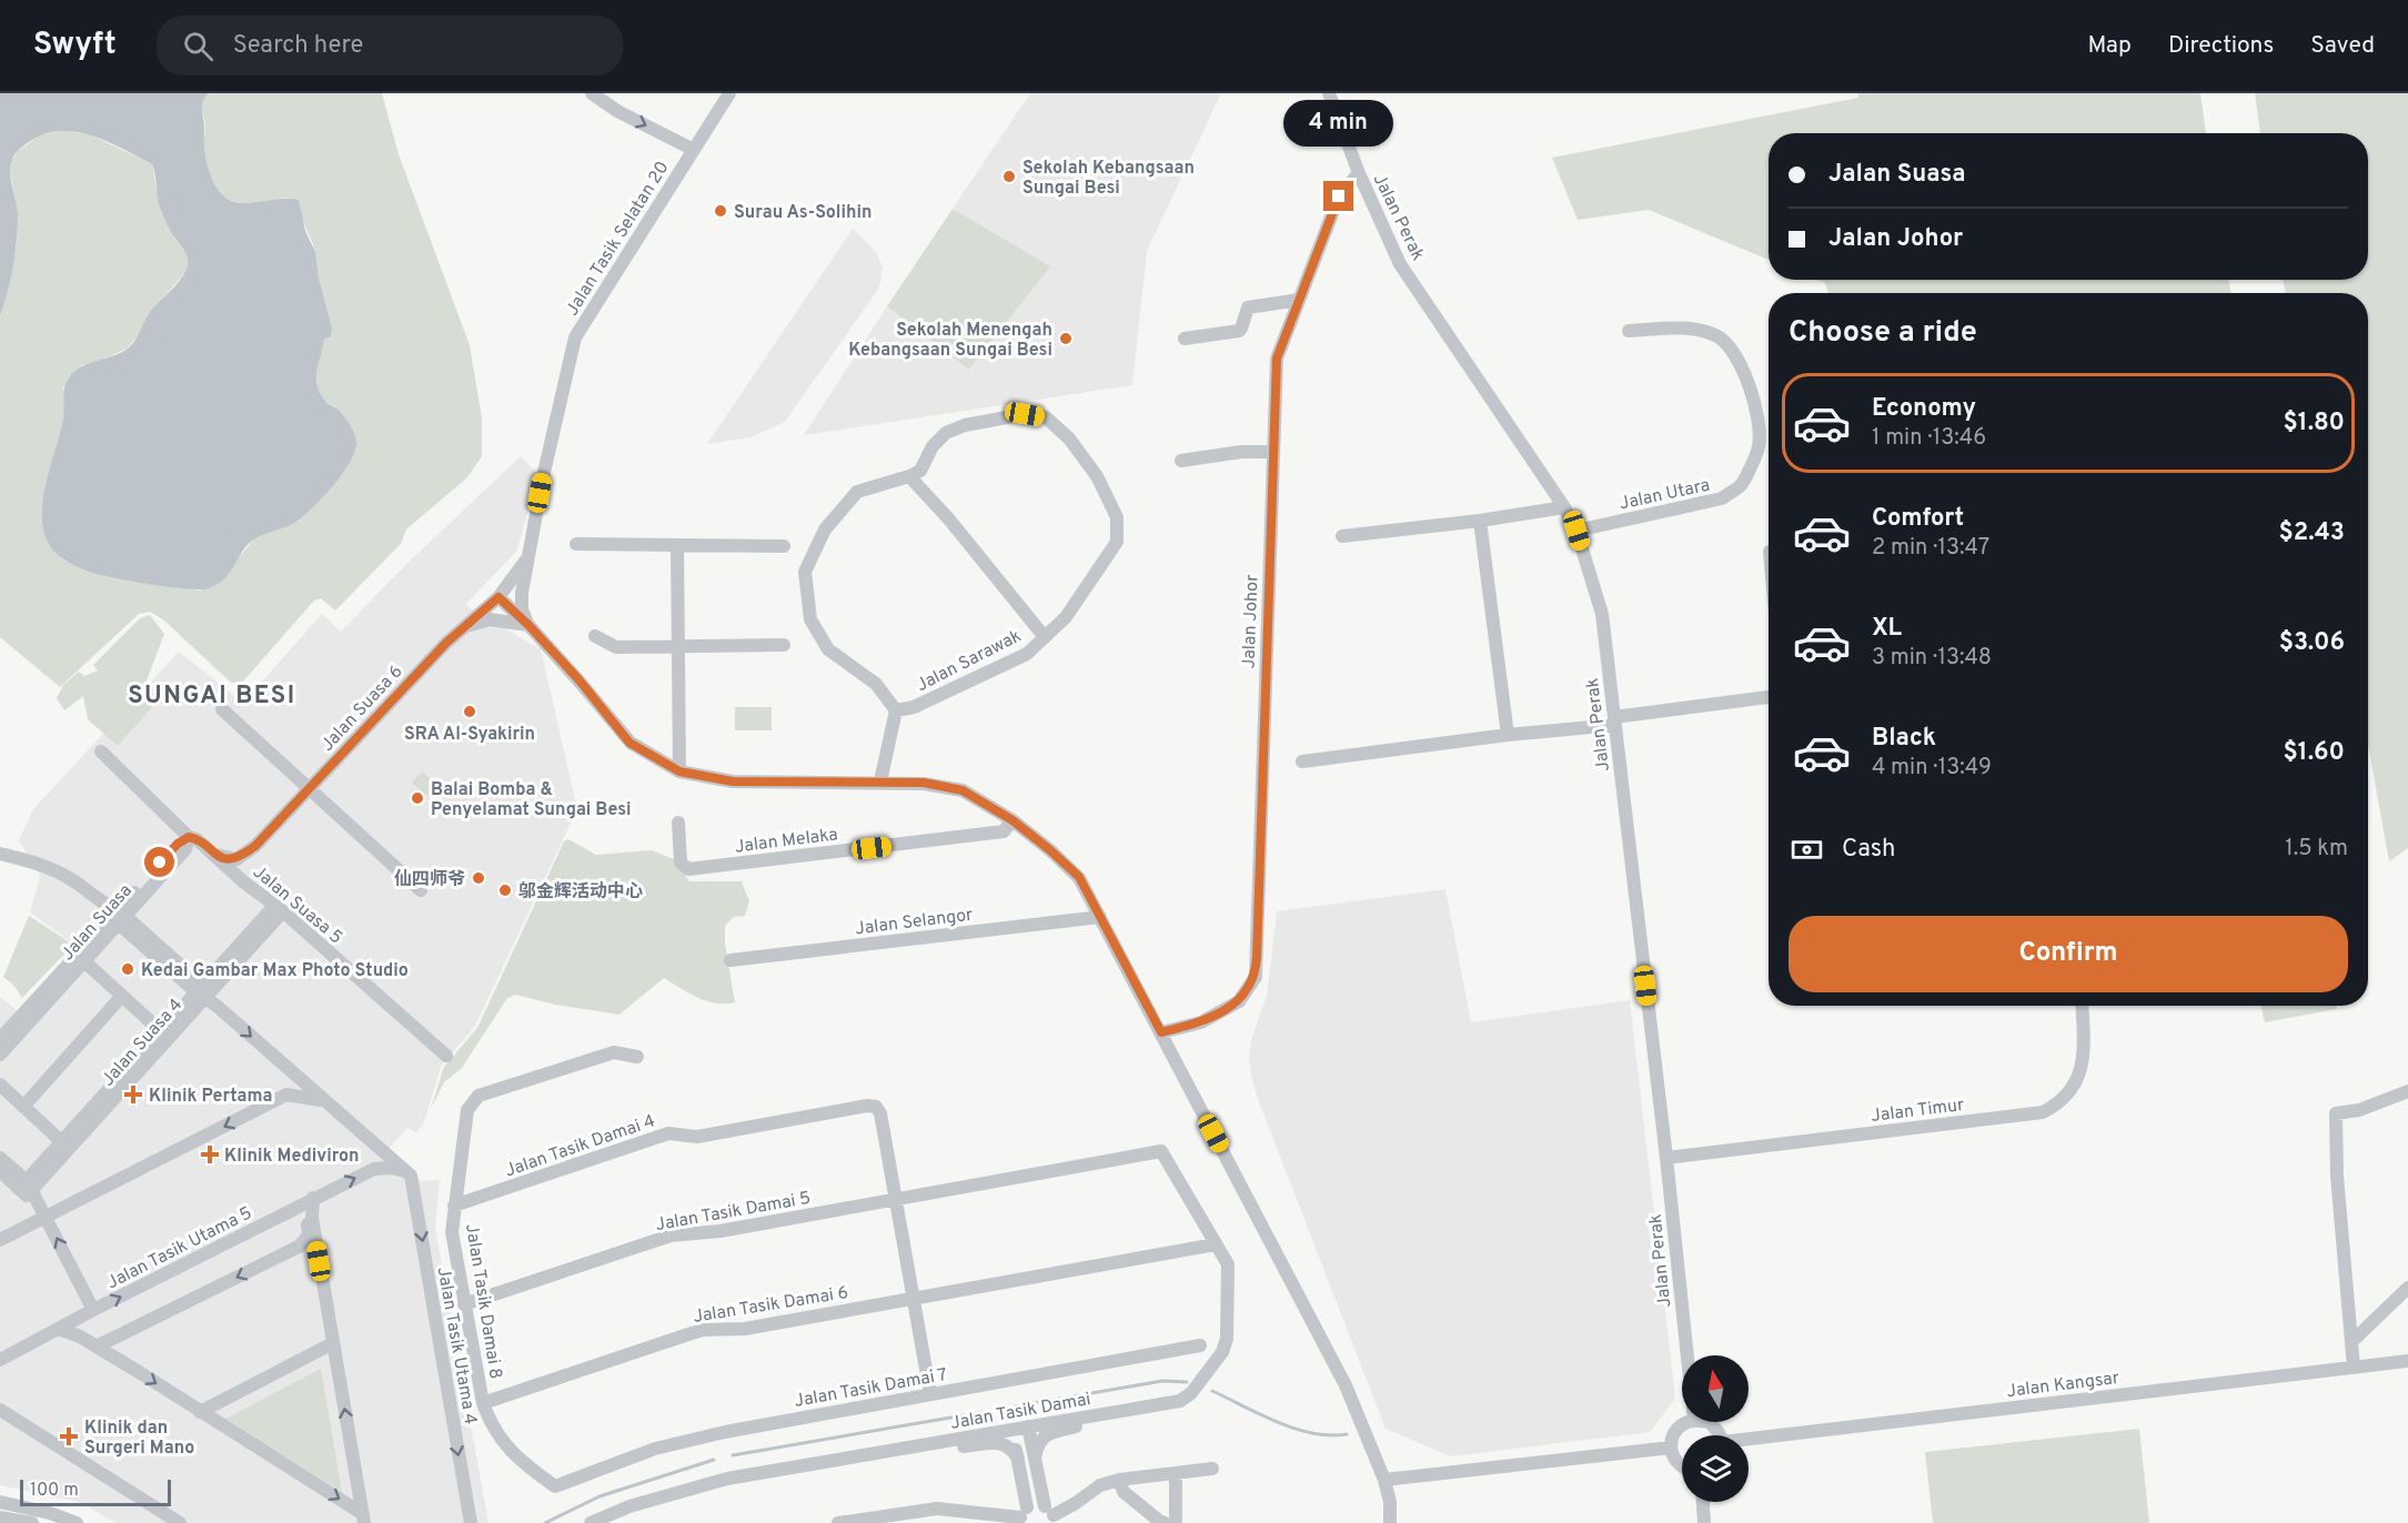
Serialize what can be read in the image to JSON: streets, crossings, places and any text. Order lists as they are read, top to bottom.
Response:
{
  "streets": {
    "street": [
      "Jalan Perak",
      "Jalan Tasik Selatan 20",
      "Jalan Utara",
      "Jalan Johor",
      "Jalan Sarawak",
      "Jalan Suasa 6",
      "Jalan Melaka",
      "Jalan Suasa 5",
      "Jalan Selangor",
      "Jalan Suasa",
      "Jalan Suasa 4",
      "Jalan Timur",
      "Jalan Tasik Damai 4",
      "Jalan Tasik Damai 5",
      "Jalan Tasik Utama 5",
      "Jalan Tasik Damai 8",
      "Jalan Tasik Damai 6",
      "Jalan Tasik Utama 4",
      "Jalan Kangsar",
      "Jalan Tasik Damai 7",
      "Jalan Tasik Damai"
    ]
  },
  "crossings": [
    ["Jalan Perak", "Jalan Utara"],
    ["Jalan Perak", "Jalan Johor"],
    ["Jalan Perak", "Jalan Timur"],
    ["Jalan Tasik Selatan 20", "Jalan Suasa 6"],
    ["Jalan Suasa 6", "Jalan Suasa 5"],
    ["Jalan Suasa 5", "Jalan Suasa"],
    ["Jalan Suasa 5", "Jalan Suasa 4"],
    ["Jalan Tasik Damai 4", "Jalan Tasik Damai 5"],
    ["Jalan Tasik Damai 4", "Jalan Tasik Damai 8"],
    ["Jalan Tasik Damai 5", "Jalan Tasik Damai 8"],
    ["Jalan Tasik Damai 5", "Jalan Tasik Damai"],
    ["Jalan Tasik Utama 5", "Jalan Tasik Utama 4"],
    ["Jalan Tasik Damai 8", "Jalan Tasik Damai 6"],
    ["Jalan Tasik Damai 8", "Jalan Tasik Damai 7"],
    ["Jalan Tasik Damai 6", "Jalan Tasik Damai"]
  ],
  "districts": ["SUNGAI BESI"],
  "places": {
    "other": [
      "Sekolah Kebangsaan Sungai Besi",
      "Surau As-Solihin",
      "Sekolah Menengah Kebangsaan Sungai Besi",
      "SRA Al-Syakirin",
      "Balai Bomba & Penyelamat Sungai Besi",
      "仙四师爷",
      "邬金辉活动中心",
      "Kedai Gambar Max Photo Studio"
    ],
    "health": ["Klinik Pertama", "Klinik Mediviron", "Klinik dan Surgeri Mano"]
  },
  "scale_bar": "100 m",
  "north": "top",
  "page": {
    "header": "Swyft",
    "search": "Search here",
    "nav": ["Map", "Directions", "Saved"],
    "bubble": "4 min",
    "banner": ["Jalan Suasa", "Jalan Johor"],
    "heading": "Choose a ride",
    "list": [
      {
        "name": "Economy",
        "note": "1 min · 13:46",
        "value": "$1.80"
      },
      {
        "name": "Comfort",
        "note": "2 min · 13:47",
        "value": "$2.43"
      },
      {
        "name": "XL",
        "note": "3 min · 13:48",
        "value": "$3.06"
      },
      {
        "name": "Black",
        "note": "4 min · 13:49",
        "value": "$1.60"
      }
    ],
    "pay": ["Cash", "1.5 km"],
    "buttons": "Confirm",
    "scale": "100 m"
  }
}
